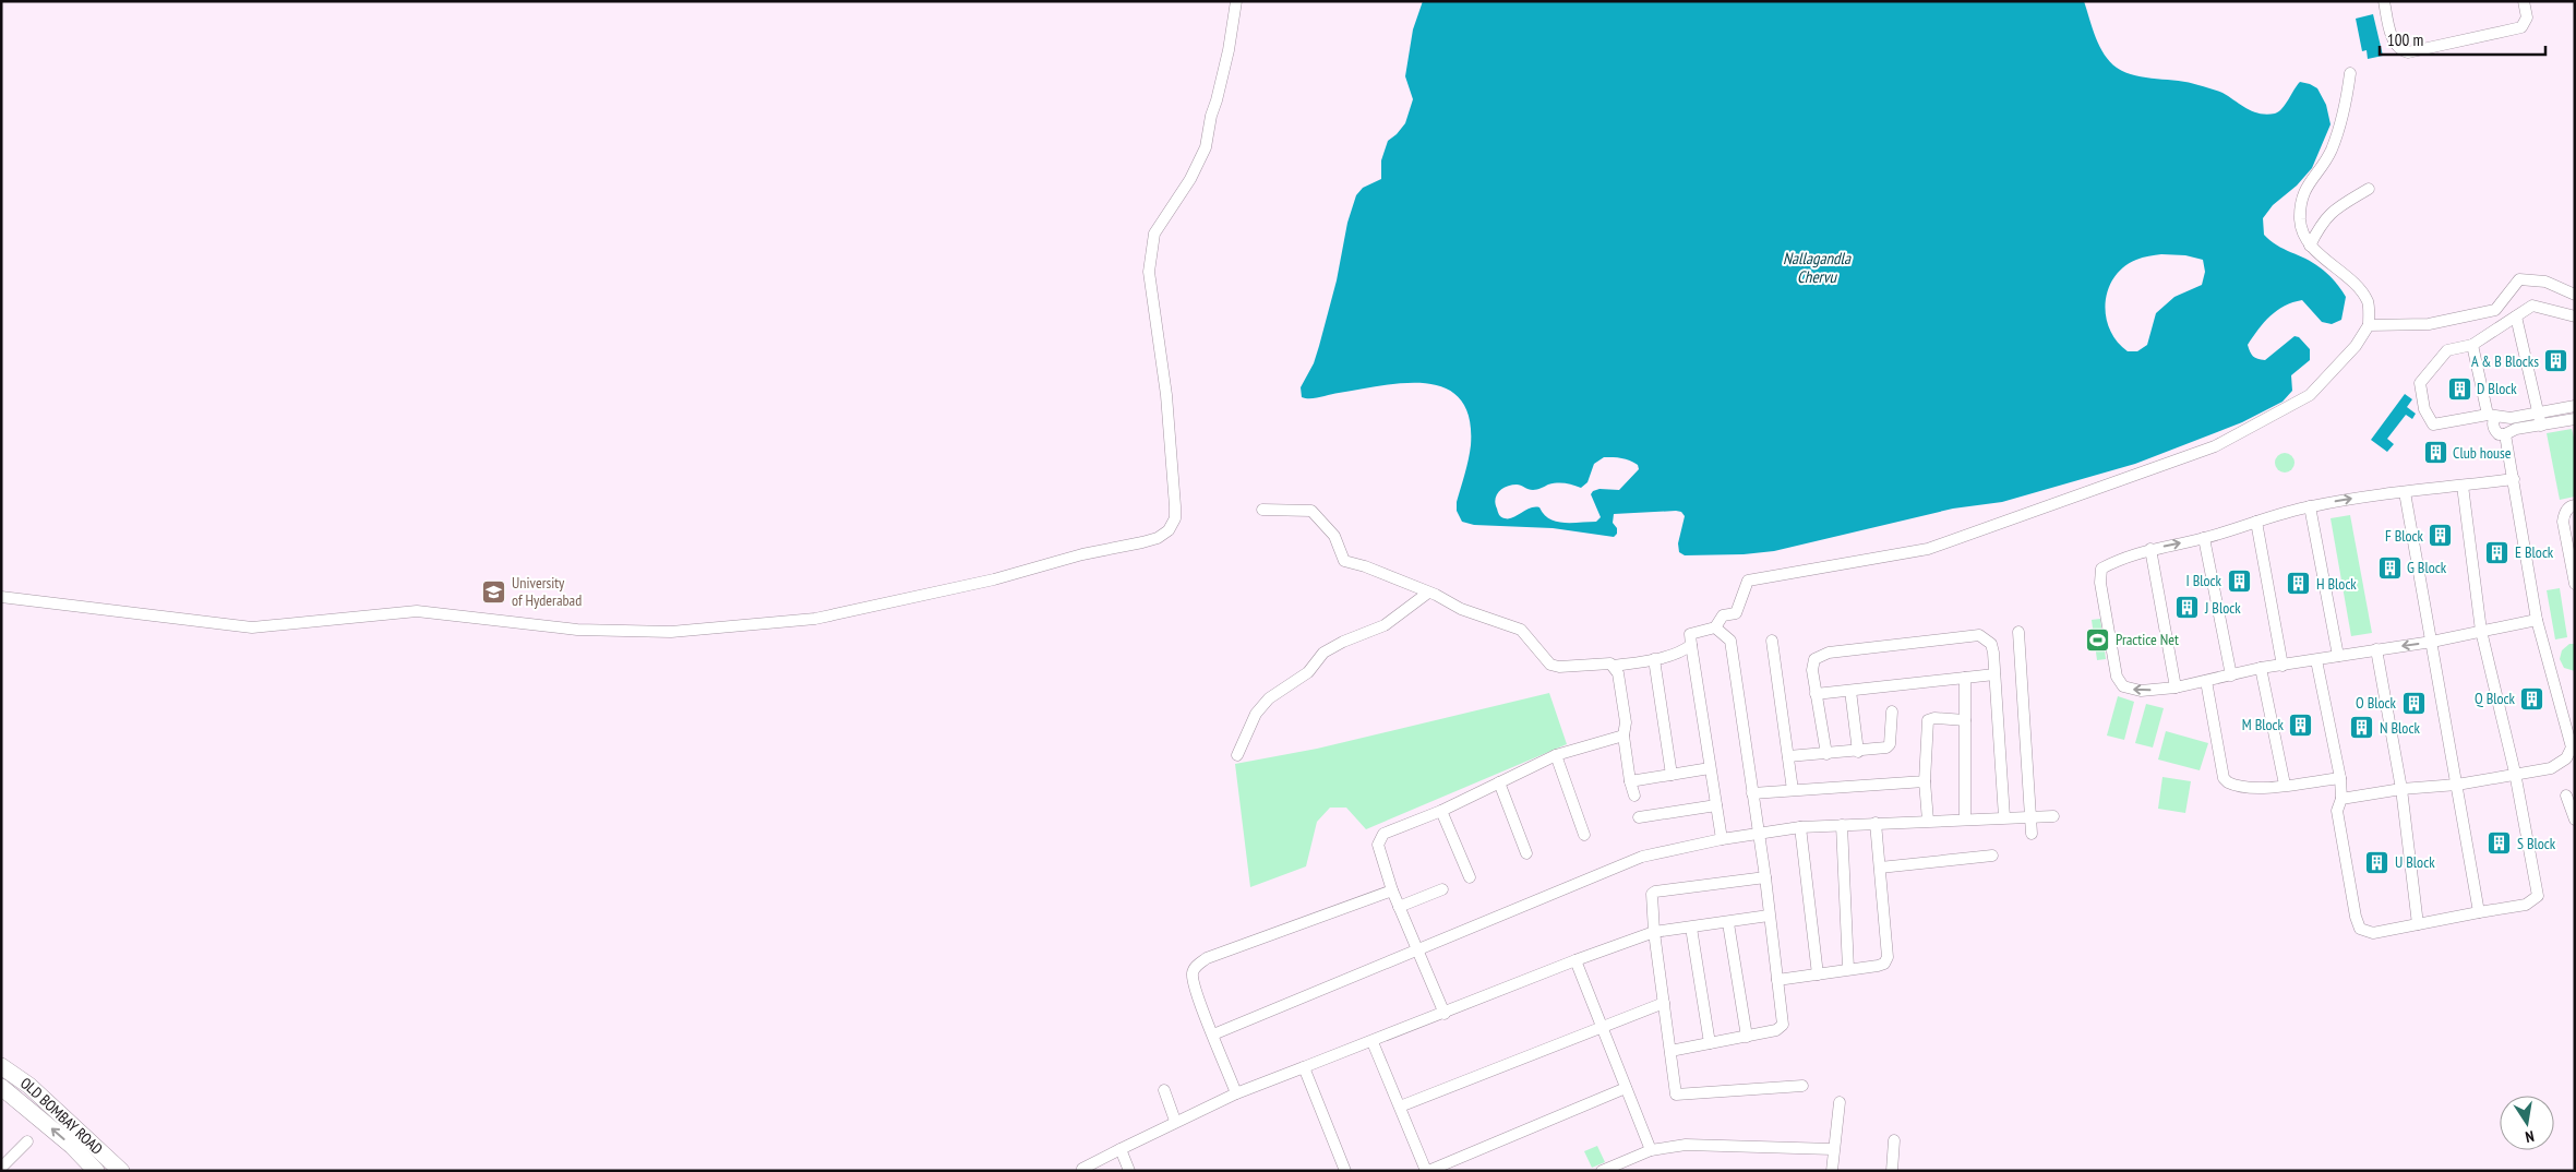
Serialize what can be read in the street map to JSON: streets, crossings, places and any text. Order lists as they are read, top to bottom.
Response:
{
  "streets": {
    "main road": ["OLD BOMBAY ROAD"]
  },
  "water": ["Nallagandla Chervu"],
  "places": {
    "building": [
      "A & B Blocks",
      "D Block",
      "Club house",
      "F Block",
      "E Block",
      "G Block",
      "I Block",
      "H Block",
      "J Block",
      "Q Block",
      "O Block",
      "M Block",
      "N Block",
      "S Block",
      "U Block"
    ],
    "school or university": ["University of Hyderabad"],
    "sports": ["Practice Net"]
  },
  "scale_bar": "100 m",
  "north": "bottom"
}
